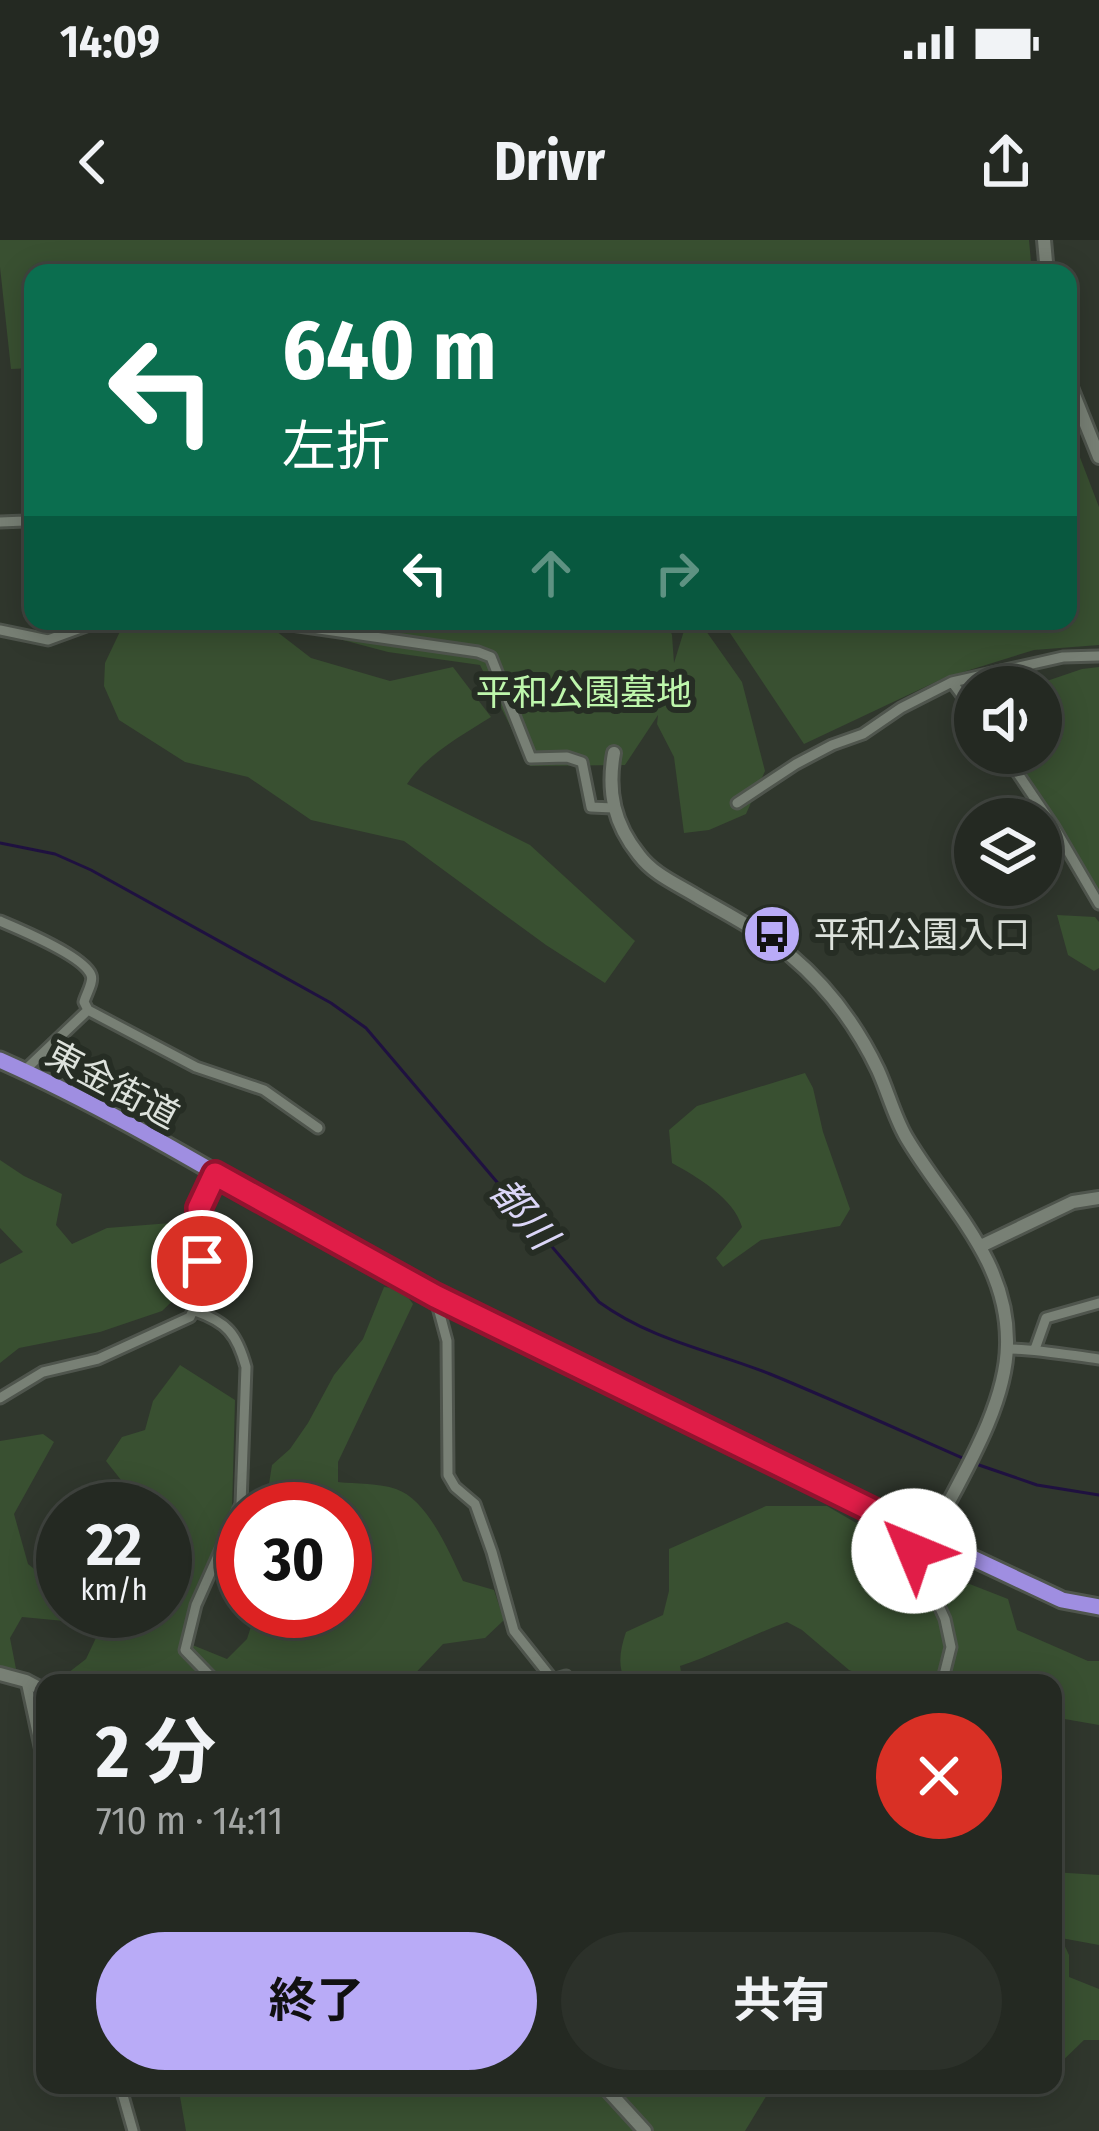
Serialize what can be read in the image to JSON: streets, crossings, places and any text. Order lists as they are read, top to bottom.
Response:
{
  "streets": {
    "highway": ["東金街道"]
  },
  "water": ["都川"],
  "parks": ["平和公園墓地"],
  "places": {
    "bus stop": ["平和公園入口"]
  },
  "page": {
    "status": "14:09",
    "header": "Drivr",
    "turn": ["640 m", "左折"],
    "speed": "22 km/h",
    "limit": "30",
    "heading": ["2 分", "710 m · 14:11"],
    "buttons": ["終了", "共有"]
  }
}
